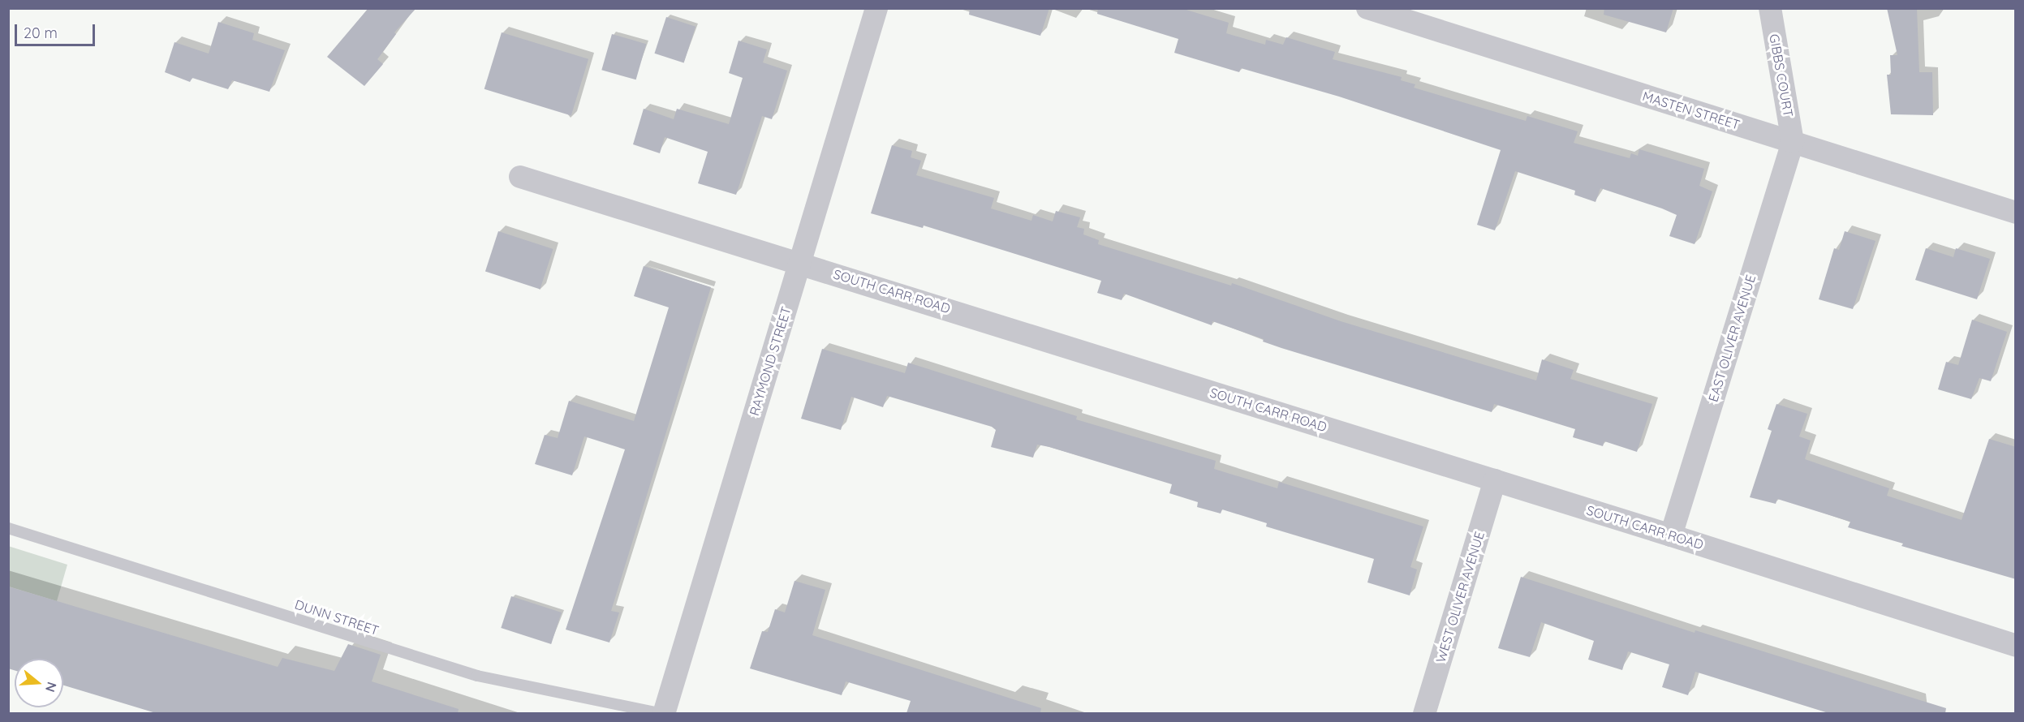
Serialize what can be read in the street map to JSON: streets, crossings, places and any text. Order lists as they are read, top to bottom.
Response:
{
  "streets": {
    "street": [
      "GIBBS COURT",
      "MASTEN STREET",
      "SOUTH CARR ROAD",
      "EAST OLIVER AVENUE",
      "RAYMOND STREET",
      "WEST OLIVER AVENUE"
    ],
    "lane": ["DUNN STREET"]
  },
  "crossings": [
    ["GIBBS COURT", "MASTEN STREET"],
    ["GIBBS COURT", "EAST OLIVER AVENUE"],
    ["MASTEN STREET", "EAST OLIVER AVENUE"],
    ["SOUTH CARR ROAD", "EAST OLIVER AVENUE"],
    ["SOUTH CARR ROAD", "RAYMOND STREET"],
    ["SOUTH CARR ROAD", "WEST OLIVER AVENUE"],
    ["RAYMOND STREET", "DUNN STREET"]
  ],
  "scale_bar": "20 m",
  "north": "right"
}
